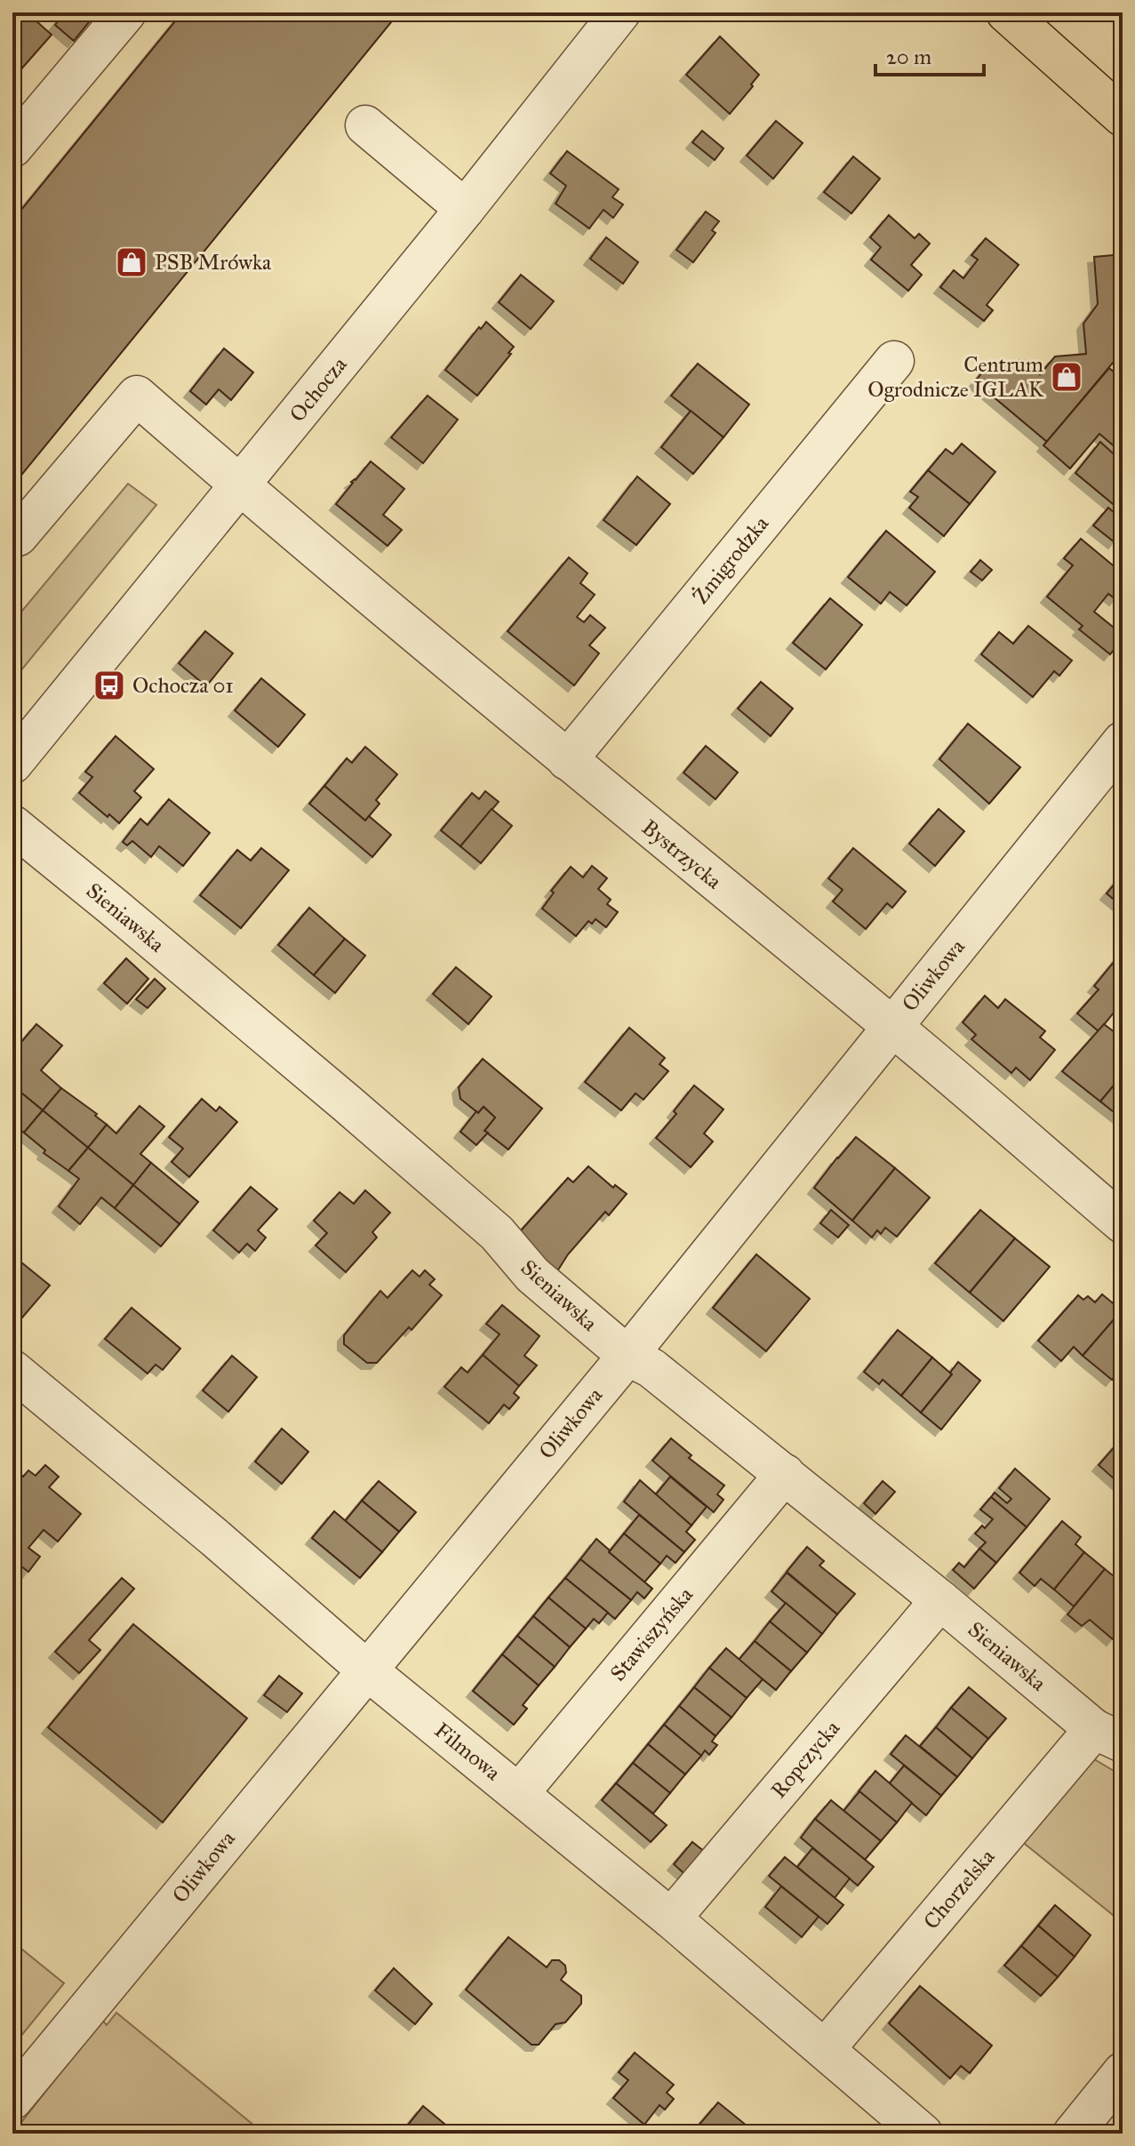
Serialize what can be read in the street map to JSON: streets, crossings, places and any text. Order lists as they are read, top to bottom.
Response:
{
  "streets": {
    "street": [
      "Ochocza",
      "Żmigrodzka",
      "Bystrzycka",
      "Sieniawska",
      "Oliwkowa",
      "Stawiszyńska",
      "Filmowa",
      "Ropczycka",
      "Chorzelska"
    ]
  },
  "crossings": [
    ["Ochocza", "Bystrzycka"],
    ["Żmigrodzka", "Bystrzycka"],
    ["Bystrzycka", "Oliwkowa"],
    ["Sieniawska", "Oliwkowa"],
    ["Sieniawska", "Stawiszyńska"],
    ["Sieniawska", "Ropczycka"],
    ["Sieniawska", "Chorzelska"],
    ["Oliwkowa", "Filmowa"],
    ["Stawiszyńska", "Filmowa"],
    ["Filmowa", "Ropczycka"],
    ["Filmowa", "Chorzelska"]
  ],
  "places": {
    "shop": ["PSB Mrówka", "Centrum Ogrodnicze IGLAK"],
    "bus stop": ["Ochocza 01"]
  },
  "scale_bar": "20 m"
}
